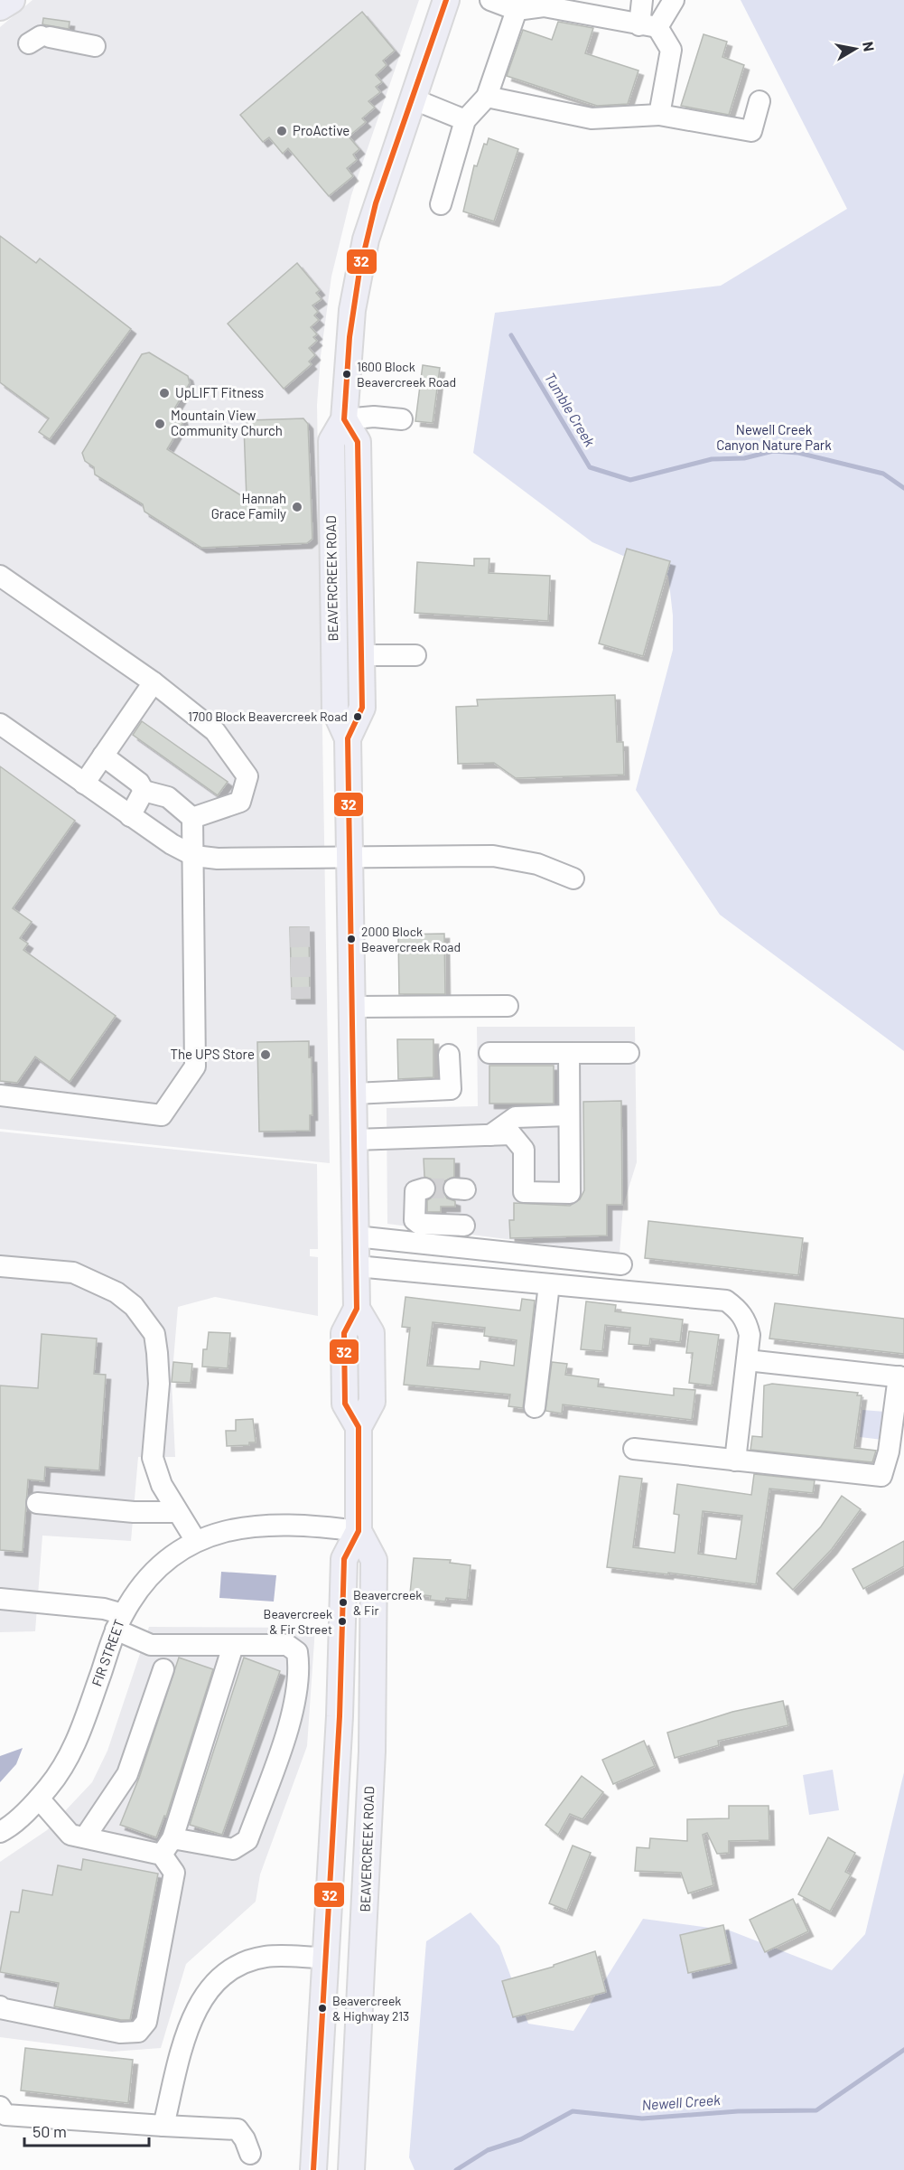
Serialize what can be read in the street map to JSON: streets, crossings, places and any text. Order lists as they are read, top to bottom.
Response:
{
  "streets": {
    "main road": ["BEAVERCREEK ROAD"],
    "street": ["FIR STREET"]
  },
  "crossings": [
    ["BEAVERCREEK ROAD", "FIR STREET"]
  ],
  "water": ["Tumble Creek", "Newell Creek"],
  "parks": ["Newell Creek Canyon Nature Park"],
  "places": [
    "ProActive",
    "1600 Block Beavercreek Road",
    "UpLIFT Fitness",
    "Mountain View Community Church",
    "Hannah Grace Family",
    "1700 Block Beavercreek Road",
    "2000 Block Beavercreek Road",
    "The UPS Store",
    "Beavercreek & Fir",
    "Beavercreek & Fir Street",
    "Beavercreek & Highway 213"
  ],
  "lines": ["transit line 32"],
  "scale_bar": "50 m",
  "north": "right"
}
